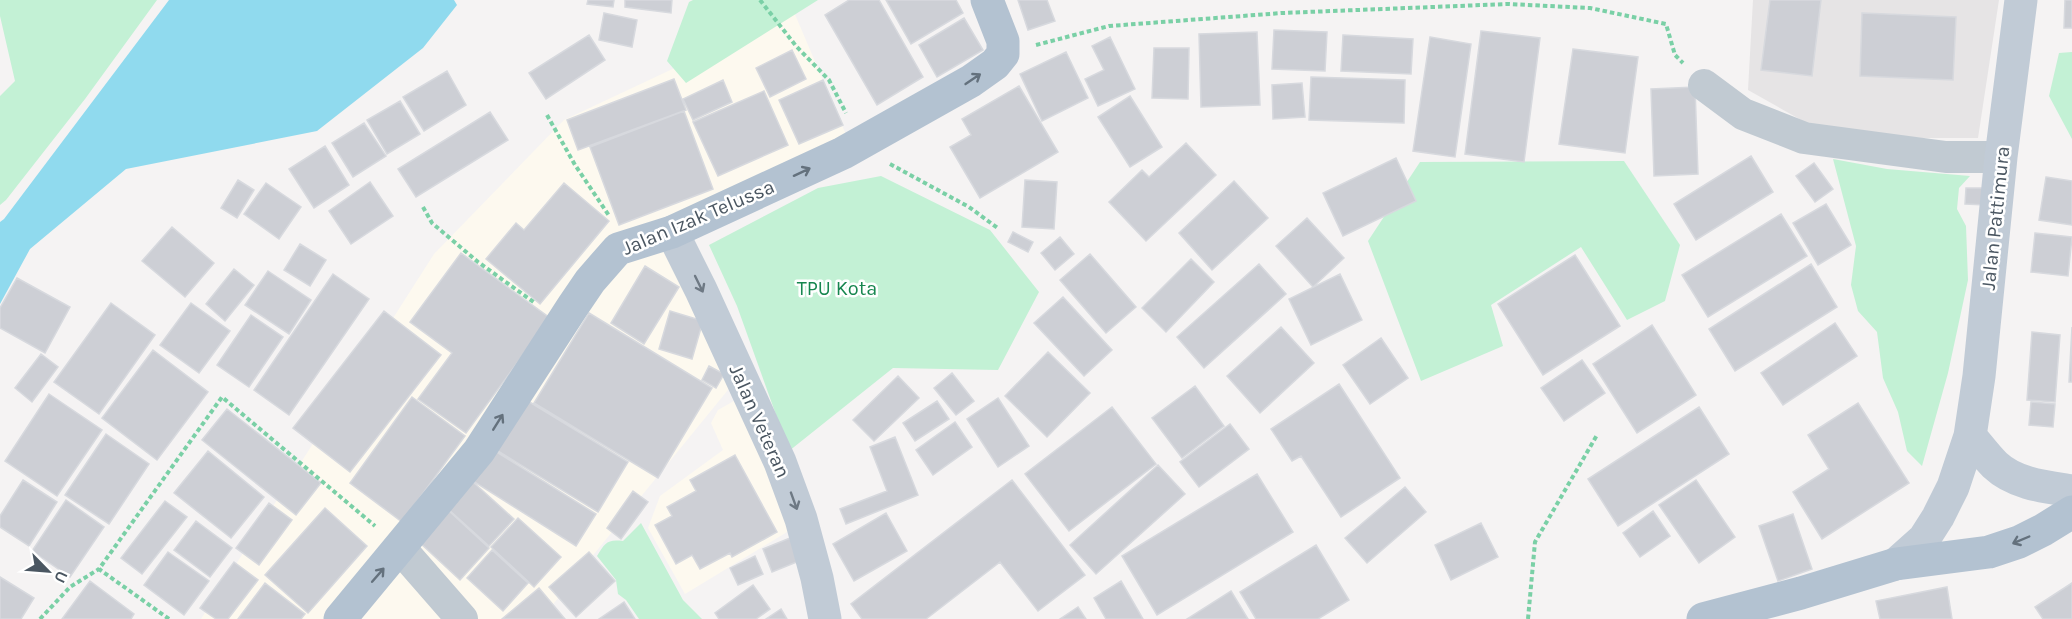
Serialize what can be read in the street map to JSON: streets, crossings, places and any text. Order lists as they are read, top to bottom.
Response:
{
  "streets": {
    "main road": ["Jalan Izak Telussa", "Jalan Pattimura", "Jalan Veteran"]
  },
  "crossings": [
    ["Jalan Izak Telussa", "Jalan Veteran"]
  ],
  "one_way": ["Jalan Izak Telussa", "Jalan Veteran"],
  "parks": ["TPU Kota"],
  "north": "bottom right"
}
